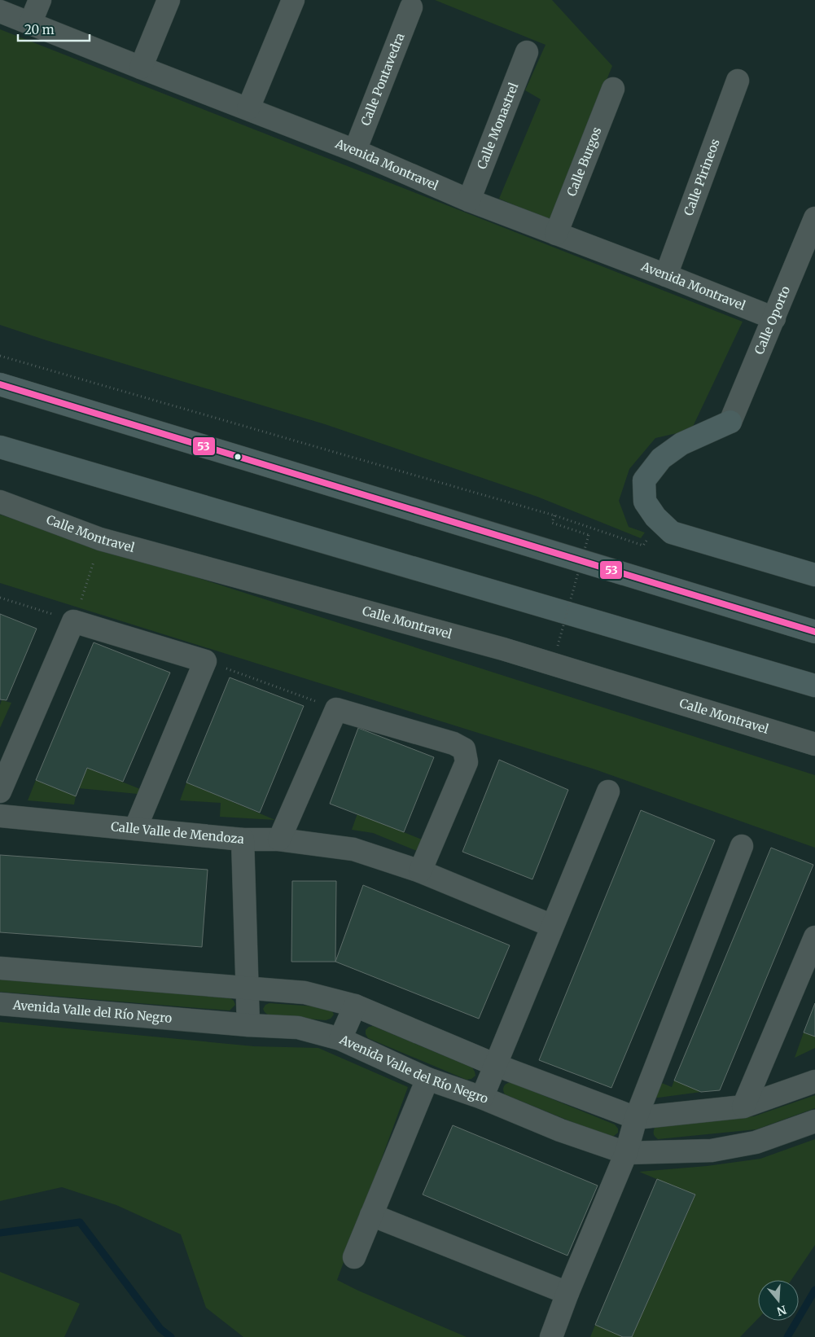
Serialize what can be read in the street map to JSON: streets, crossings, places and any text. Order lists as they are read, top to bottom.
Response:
{
  "streets": {
    "street": [
      "Calle Pontavedra",
      "Calle Monastrel",
      "Calle Burgos",
      "Avenida Montravel",
      "Calle Pirineos",
      "Calle Oporto",
      "Calle Montravel",
      "Calle Valle de Mendoza",
      "Avenida Valle del Río Negro"
    ]
  },
  "crossings": [
    ["Calle Pontavedra", "Avenida Montravel"],
    ["Calle Monastrel", "Avenida Montravel"],
    ["Calle Burgos", "Avenida Montravel"],
    ["Avenida Montravel", "Calle Pirineos"],
    ["Avenida Montravel", "Calle Oporto"],
    ["Calle Valle de Mendoza", "Avenida Valle del Río Negro"]
  ],
  "lines": ["transit line 53"],
  "scale_bar": "20 m",
  "north": "bottom"
}
